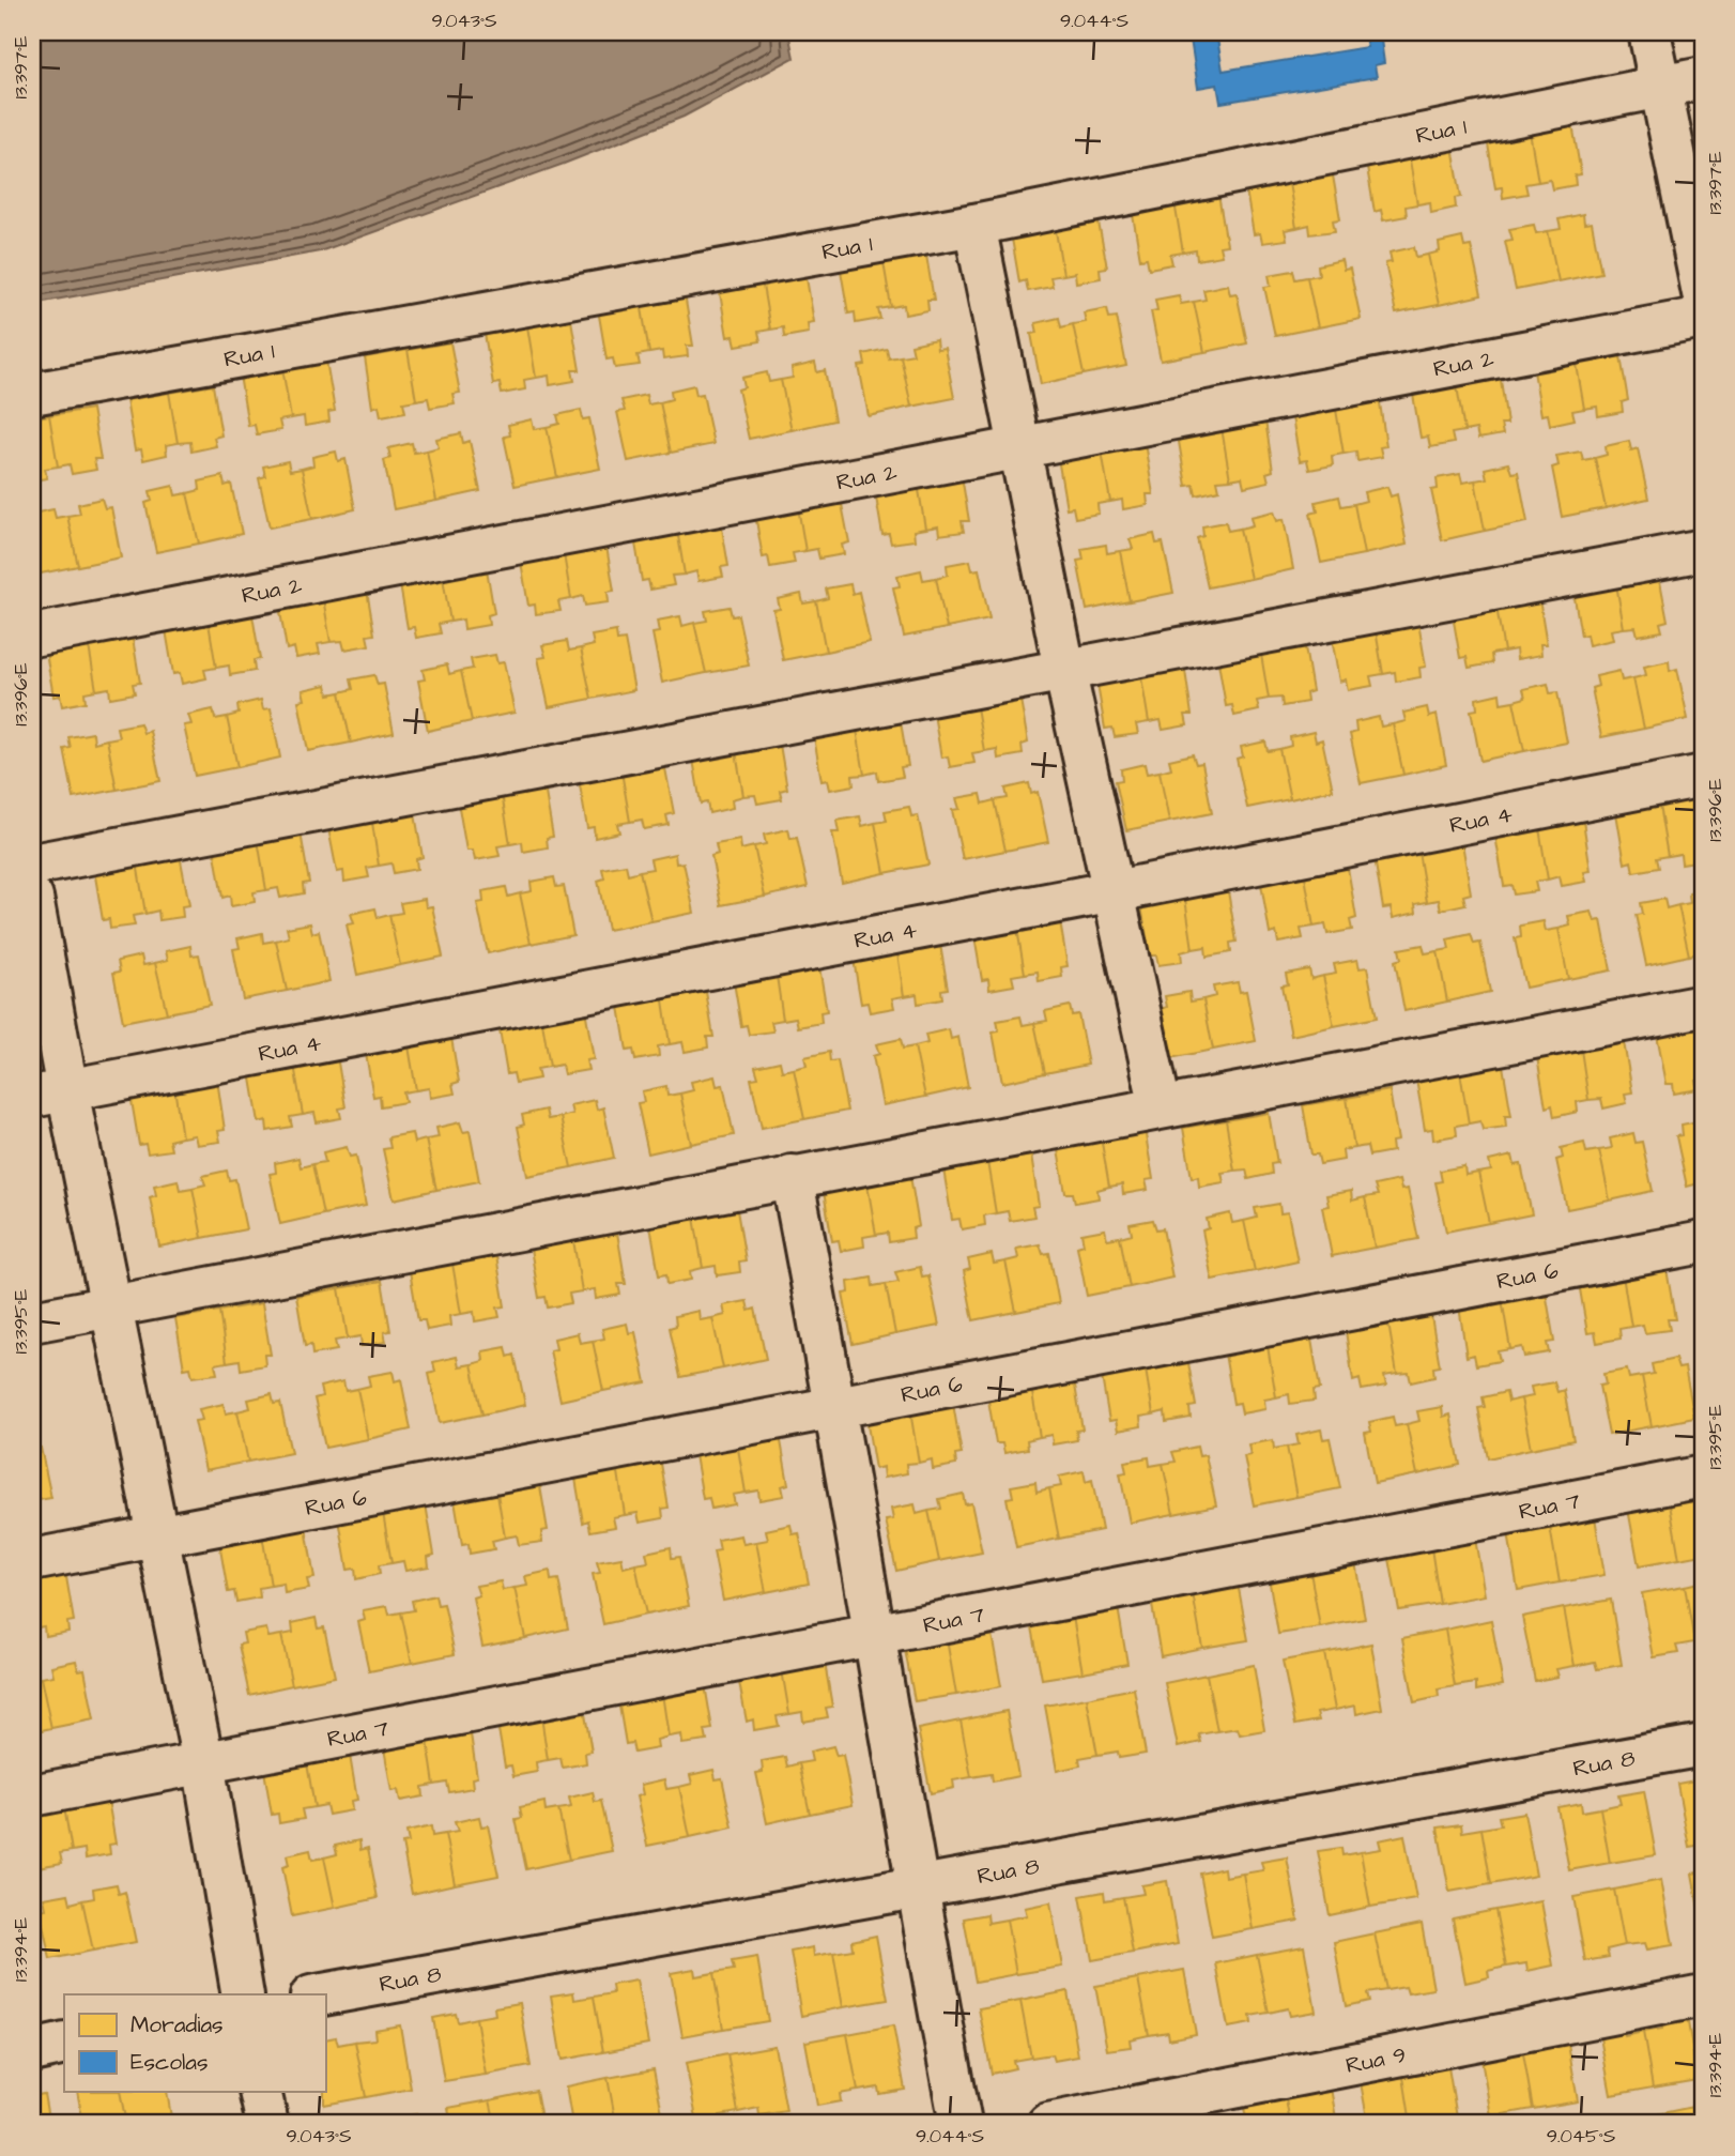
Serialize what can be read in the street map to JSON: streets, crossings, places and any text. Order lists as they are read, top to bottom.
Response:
{
  "streets": {
    "street": [
      "Rua 1",
      "Rua 2",
      "Rua 4",
      "Rua 6",
      "Rua 7",
      "Rua 8",
      "Rua 9"
    ]
  },
  "legend": ["Moradias", "Escolas"],
  "coordinates": [
    "9.043°S",
    "9.044°S",
    "13.397°E",
    "13.396°E",
    "13.395°E",
    "13.394°E",
    "9.045°S"
  ]
}
